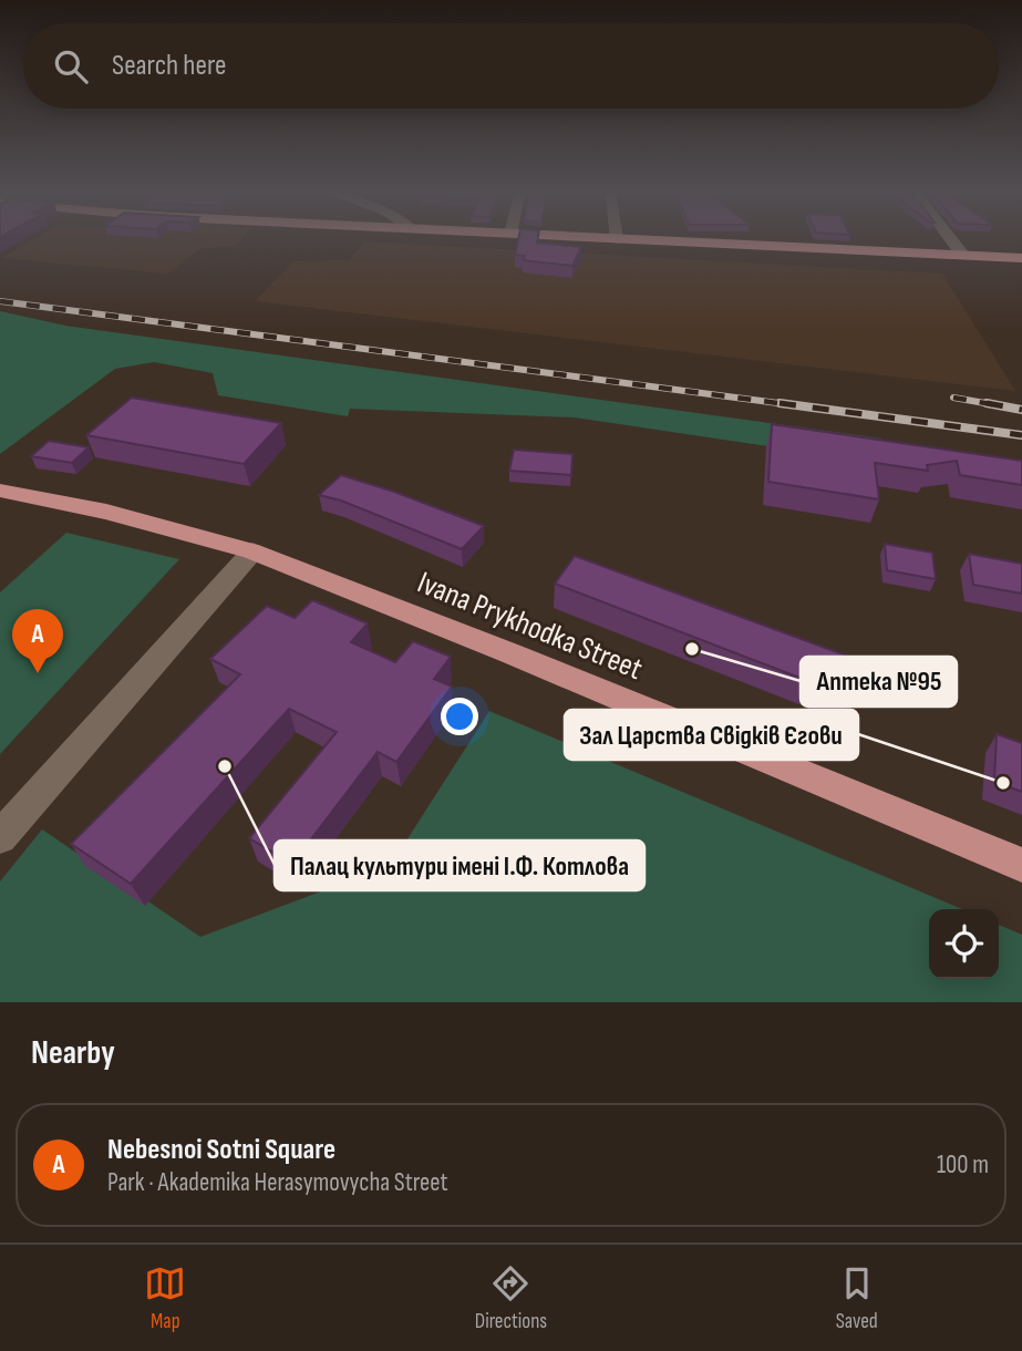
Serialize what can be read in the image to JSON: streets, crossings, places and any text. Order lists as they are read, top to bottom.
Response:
{
  "streets": {
    "main road": ["Ivana Prykhodka Street"]
  },
  "places": ["Аптека №95", "Палац культури імені І.Ф. Котлова", "Зал Царства Свідків Єгови"],
  "page": {
    "search": "Search here",
    "pins": "A",
    "heading": "Nearby",
    "list": [
      {
        "mark": "A",
        "name": "Nebesnoi Sotni Square",
        "note": "Park · Akademika Herasymovycha Street",
        "value": "100 m"
      }
    ],
    "nav": ["Map", "Directions", "Saved"]
  }
}
